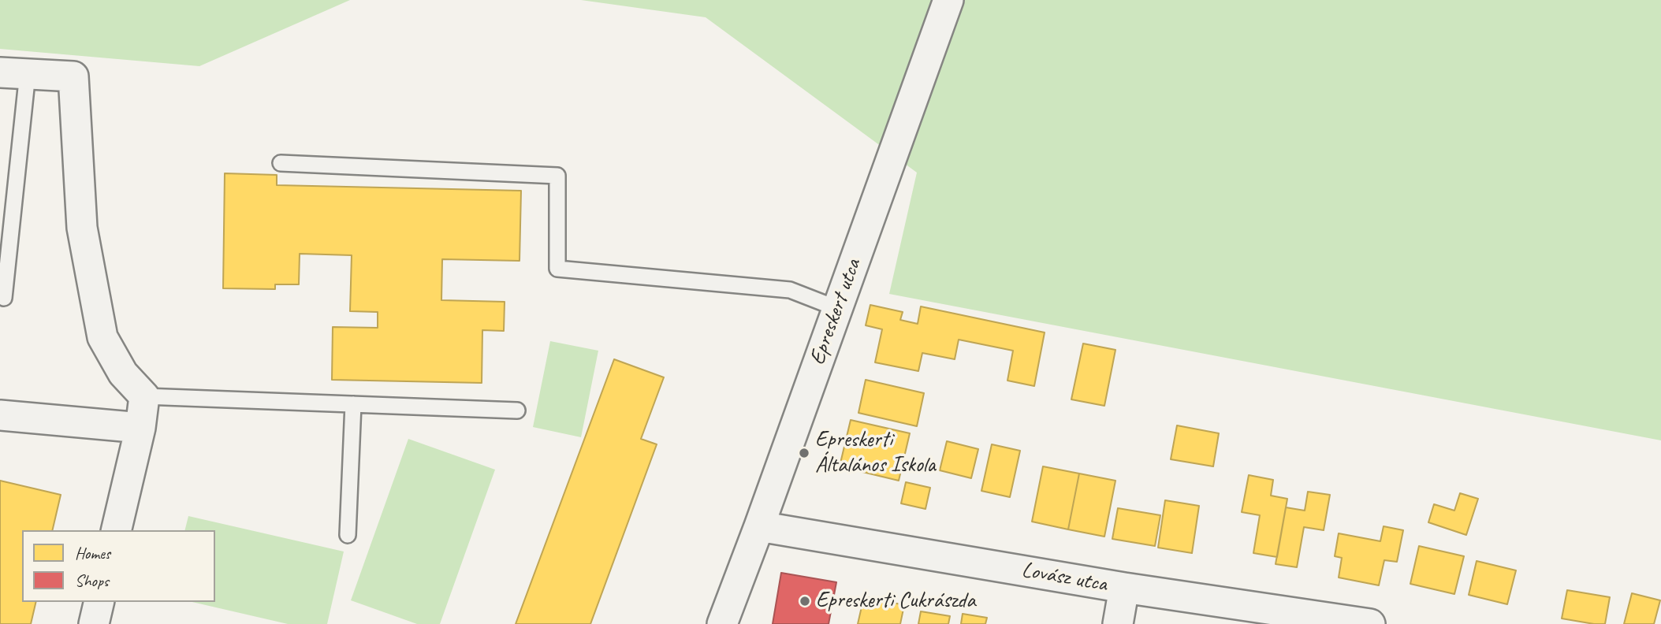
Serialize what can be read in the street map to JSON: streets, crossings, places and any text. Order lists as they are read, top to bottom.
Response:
{
  "streets": {
    "street": ["Epreskert utca", "Lovász utca"]
  },
  "crossings": [
    ["Epreskert utca", "Lovász utca"]
  ],
  "places": ["Epreskerti Általános Iskola", "Epreskerti Cukrászda"],
  "legend": ["Homes", "Shops"]
}
